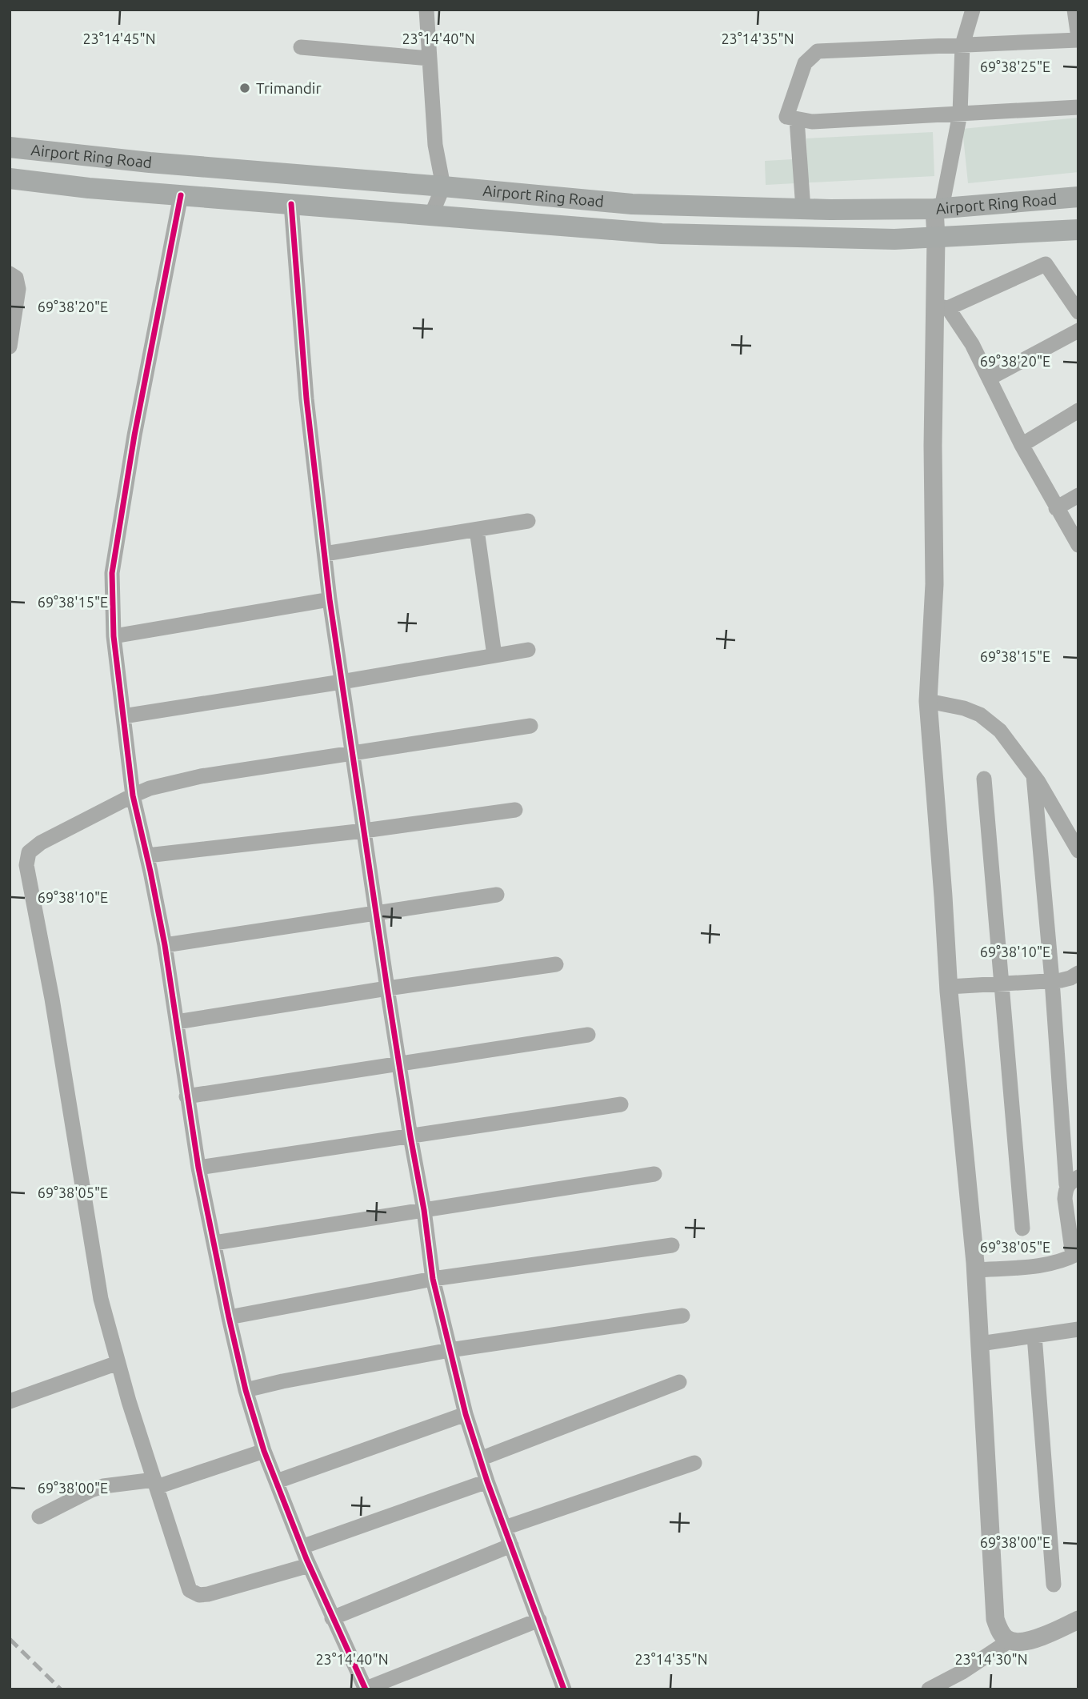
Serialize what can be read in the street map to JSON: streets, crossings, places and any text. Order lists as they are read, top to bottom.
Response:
{
  "streets": {
    "main road": ["Airport Ring Road"]
  },
  "places": ["Trimandir"],
  "coordinates": [
    "23°14'45\"N",
    "23°14'40\"N",
    "23°14'35\"N",
    "69°38'25\"E",
    "69°38'20\"E",
    "69°38'15\"E",
    "69°38'10\"E",
    "69°38'05\"E",
    "69°38'00\"E",
    "23°14'30\"N"
  ]
}
